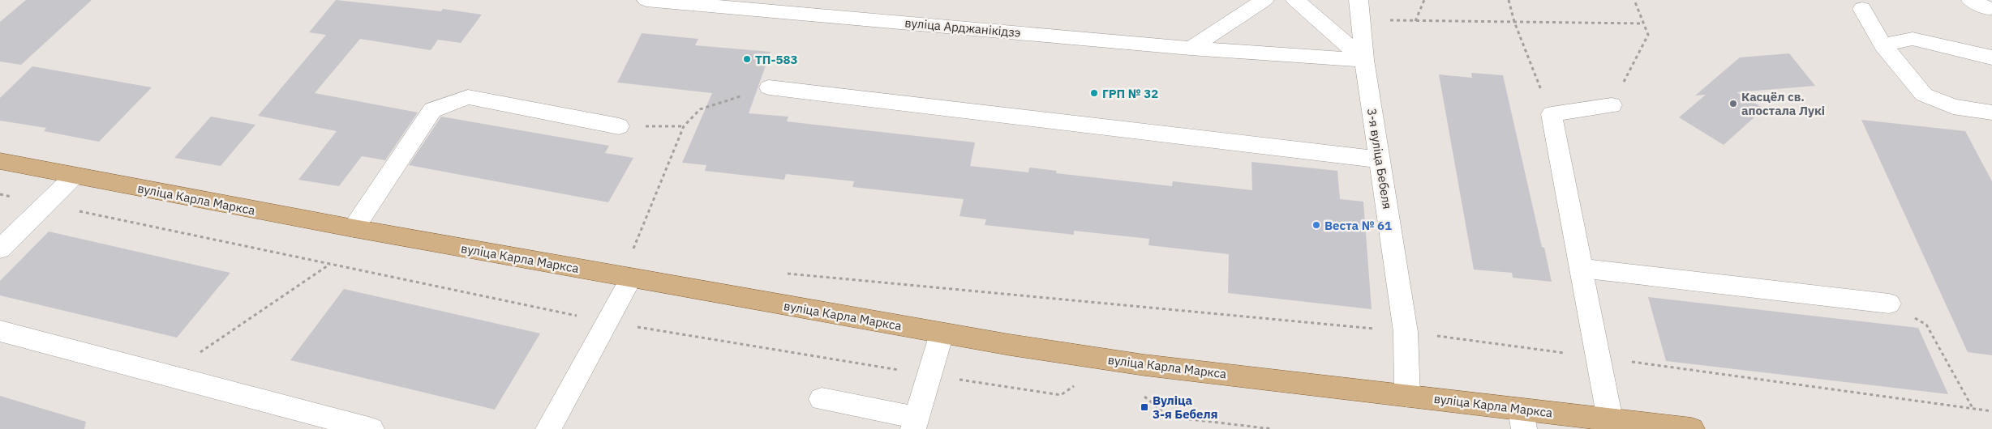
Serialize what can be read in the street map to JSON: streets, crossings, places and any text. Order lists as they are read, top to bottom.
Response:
{
  "streets": {
    "main road": ["вуліца Карла Маркса"],
    "street": ["вуліца Арджанікідзэ", "3-я вуліца Бебеля"]
  },
  "crossings": [
    ["вуліца Арджанікідзэ", "3-я вуліца Бебеля"],
    ["3-я вуліца Бебеля", "вуліца Карла Маркса"]
  ],
  "places": {
    "other": [
      "ТП-583",
      "ГРП № 32",
      "Касцёл св. апостала Лукі",
      "Веста № 61"
    ],
    "transit": ["Вуліца 3-я Бебеля"]
  }
}
